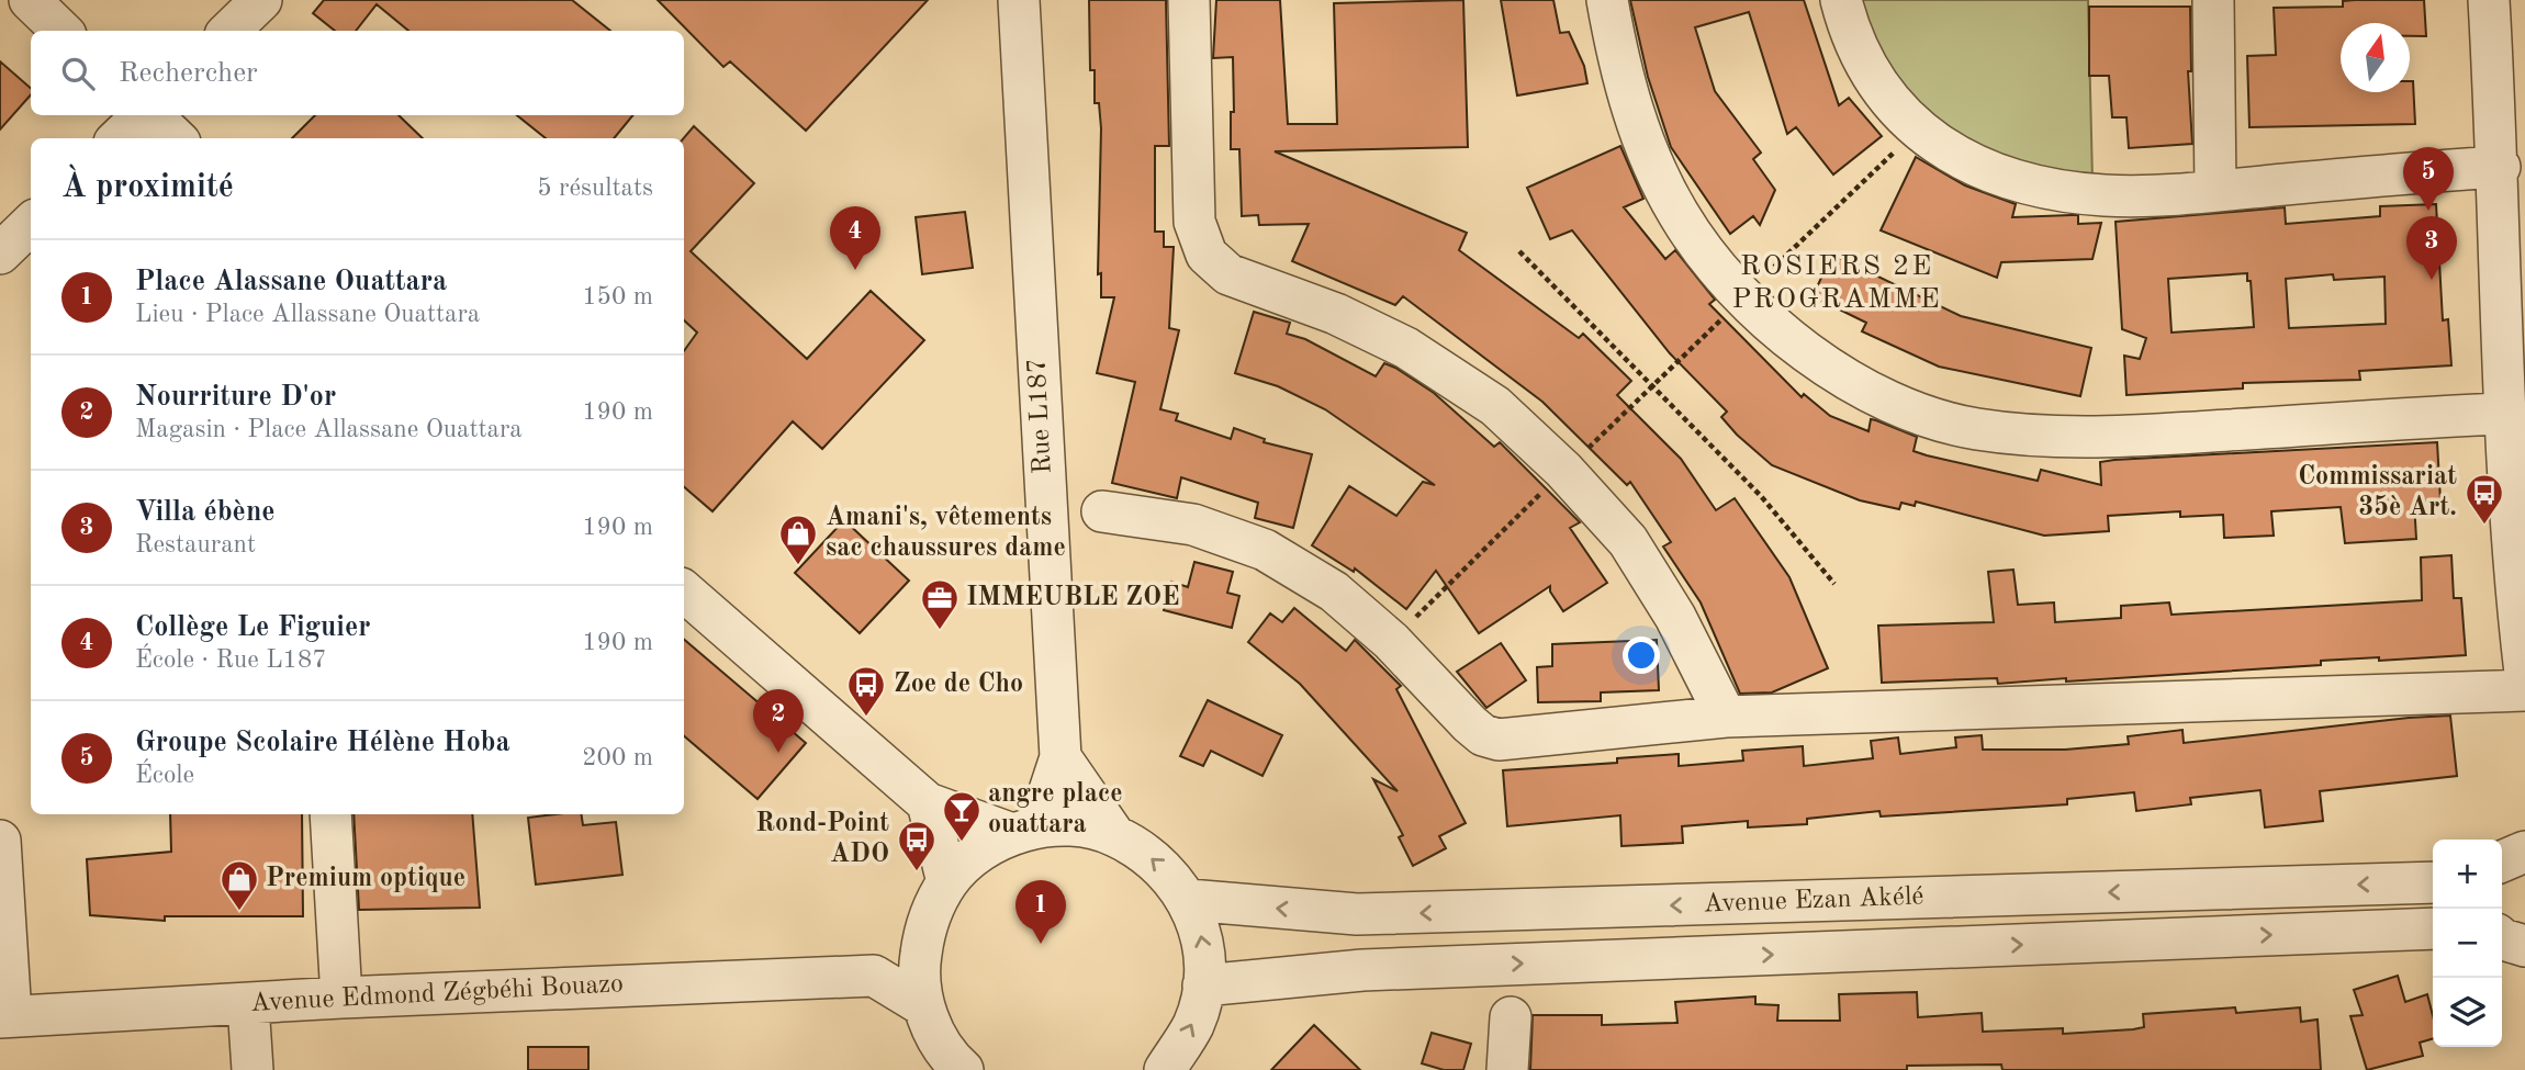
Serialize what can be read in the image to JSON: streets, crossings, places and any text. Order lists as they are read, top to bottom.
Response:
{
  "streets": {
    "street": ["Rue L187", "Avenue Ezan Akélé", "Avenue Edmond Zégbéhi Bouazo"]
  },
  "districts": ["ROSIERS 2E PROGRAMME"],
  "places": {
    "bus stop": ["Commissariat 35è Art.", "Zoe de Cho", "Rond-Point ADO"],
    "shop": ["Amani's, vêtements sac chaussures dame", "Premium optique"],
    "office": ["IMMEUBLE ZOE"],
    "bar": ["angre place ouattara"]
  },
  "north": "top",
  "page": {
    "search": "Rechercher",
    "heading": ["À proximité", "5 résultats"],
    "pins": [
      "5",
      "4",
      "3",
      "2",
      "1"
    ],
    "list": [
      {
        "mark": "1",
        "name": "Place Alassane Ouattara",
        "note": "Lieu · Place Allassane Ouattara",
        "value": "150 m"
      },
      {
        "mark": "2",
        "name": "Nourriture D'or",
        "note": "Magasin · Place Allassane Ouattara",
        "value": "190 m"
      },
      {
        "mark": "3",
        "name": "Villa ébène",
        "note": "Restaurant",
        "value": "190 m"
      },
      {
        "mark": "4",
        "name": "Collège Le Figuier",
        "note": "École · Rue L187",
        "value": "190 m"
      },
      {
        "mark": "5",
        "name": "Groupe Scolaire Hélène Hoba",
        "note": "École",
        "value": "200 m"
      }
    ],
    "map_buttons": ["+", "−"]
  }
}
